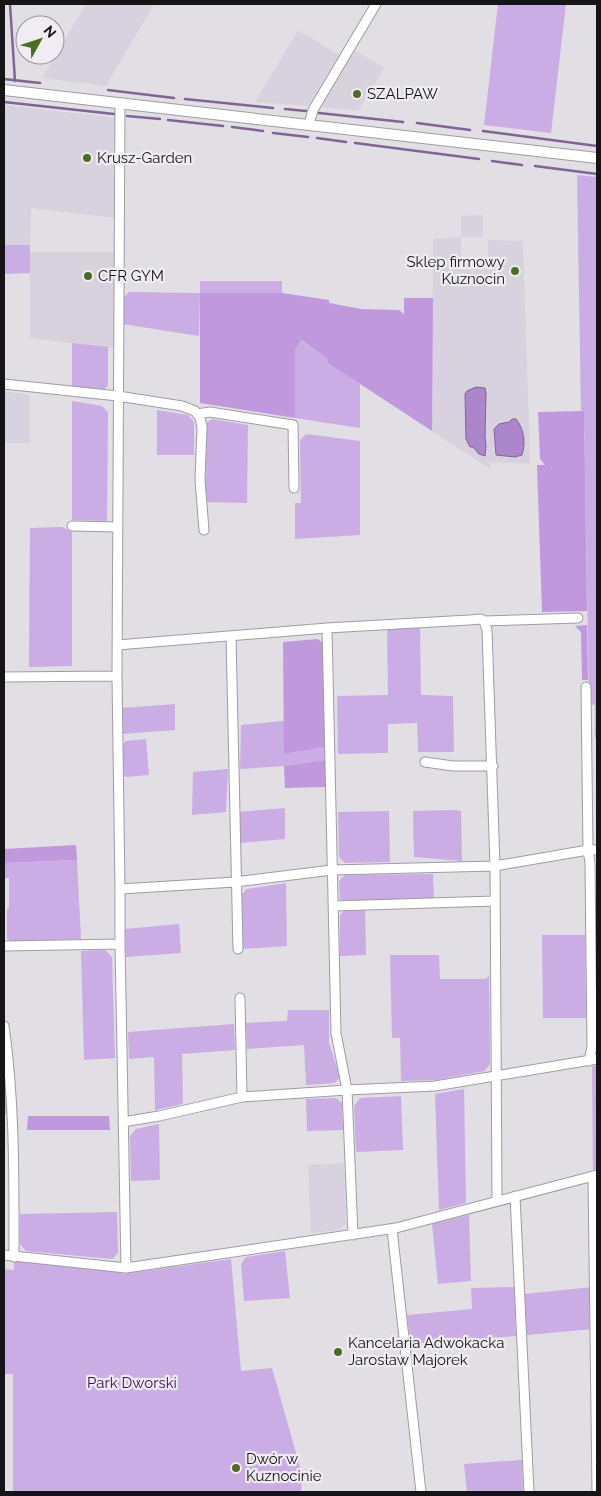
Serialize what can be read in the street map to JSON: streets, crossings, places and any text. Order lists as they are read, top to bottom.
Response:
{
  "parks": ["Park Dworski"],
  "places": [
    "SZALPAW",
    "Krusz-Garden",
    "Sklep firmowy Kuznocin",
    "CFR GYM",
    "Kancelaria Adwokacka Jarosław Majorek",
    "Dwór w Kuznocinie"
  ],
  "north": "top right"
}
